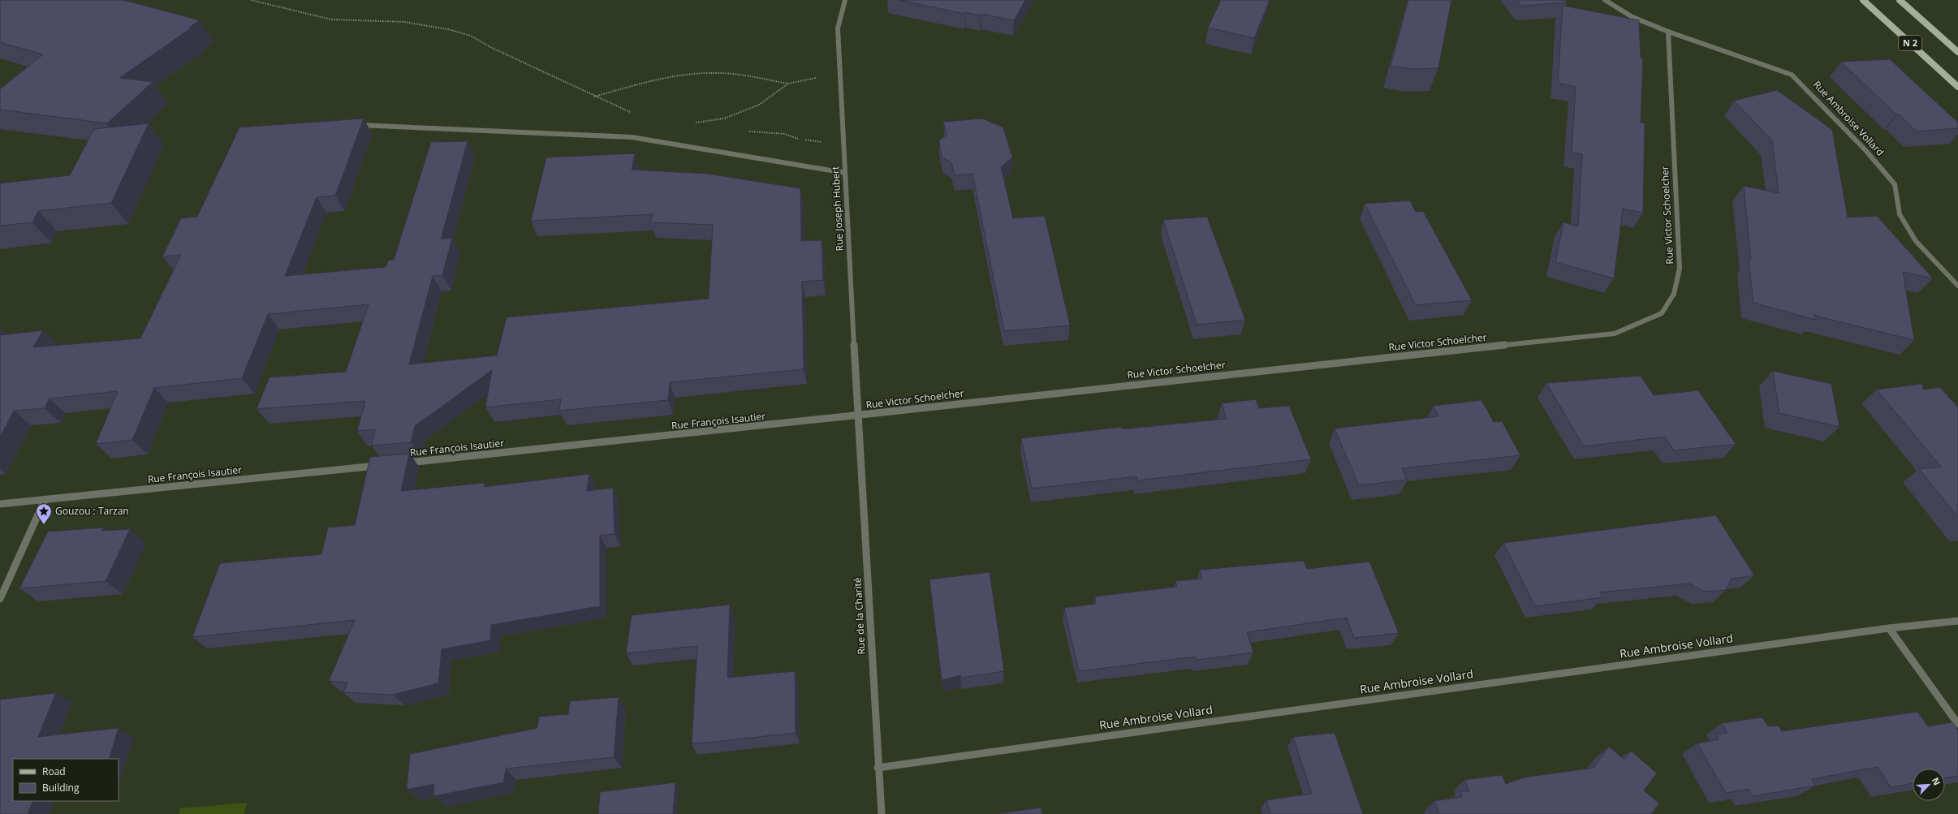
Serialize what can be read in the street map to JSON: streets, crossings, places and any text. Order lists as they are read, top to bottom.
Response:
{
  "streets": {
    "main road": ["N 2"],
    "street": [
      "Rue Ambroise Vollard",
      "Rue Joseph Hubert",
      "Rue Victor Schoelcher",
      "Rue François Isautier",
      "Rue de la Charité"
    ]
  },
  "crossings": [
    ["Rue Ambroise Vollard", "Rue Victor Schoelcher"],
    ["Rue Ambroise Vollard", "Rue de la Charité"],
    ["Rue Joseph Hubert", "Rue Victor Schoelcher"],
    ["Rue Joseph Hubert", "Rue François Isautier"],
    ["Rue Joseph Hubert", "Rue de la Charité"],
    ["Rue Victor Schoelcher", "Rue François Isautier"],
    ["Rue Victor Schoelcher", "Rue de la Charité"],
    ["Rue François Isautier", "Rue de la Charité"]
  ],
  "places": {
    "place": ["Gouzou : Tarzan"]
  },
  "legend": ["Road", "Building"],
  "north": "top right"
}
